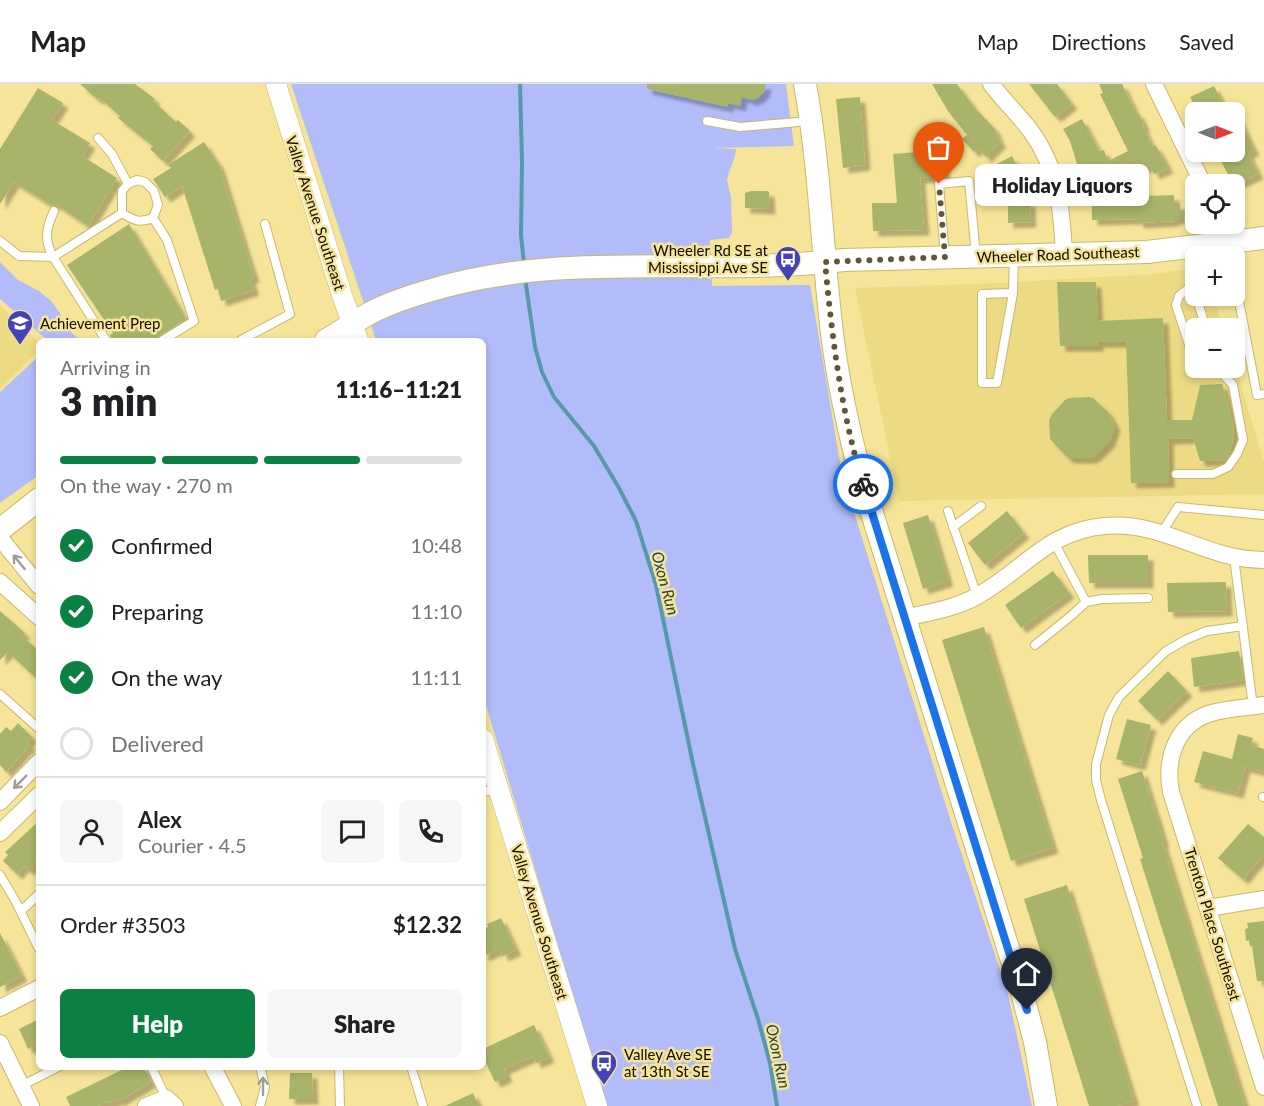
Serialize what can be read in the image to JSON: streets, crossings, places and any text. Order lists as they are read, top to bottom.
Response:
{
  "streets": {
    "main road": ["Wheeler Road Southeast"],
    "street": ["Valley Avenue Southeast", "Trenton Place Southeast"]
  },
  "crossings": [
    ["Valley Avenue Southeast", "Wheeler Road Southeast"]
  ],
  "water": ["Oxon Run"],
  "places": {
    "other": ["Holiday Liquors"],
    "bus stop": ["Wheeler Rd SE at Mississippi Ave SE", "Valley Ave SE at 13th St SE"],
    "school or university": ["Achievement Prep"]
  },
  "north": "right",
  "page": {
    "header": "Map",
    "nav": ["Map", "Directions", "Saved"],
    "map_buttons": ["+", "−"],
    "bubble": "Holiday Liquors",
    "heading": ["3 min", "Arriving in", "11:16–11:21"],
    "panel": [
      "Alex",
      "Courier · 4.5",
      "Order #3503",
      "$12.32"
    ],
    "bar": "On the way · 270 m",
    "list": [
      ["Confirmed", "10:48"],
      ["Preparing", "11:10"],
      ["On the way", "11:11"],
      "Delivered"
    ],
    "buttons": ["Help", "Share"]
  }
}
